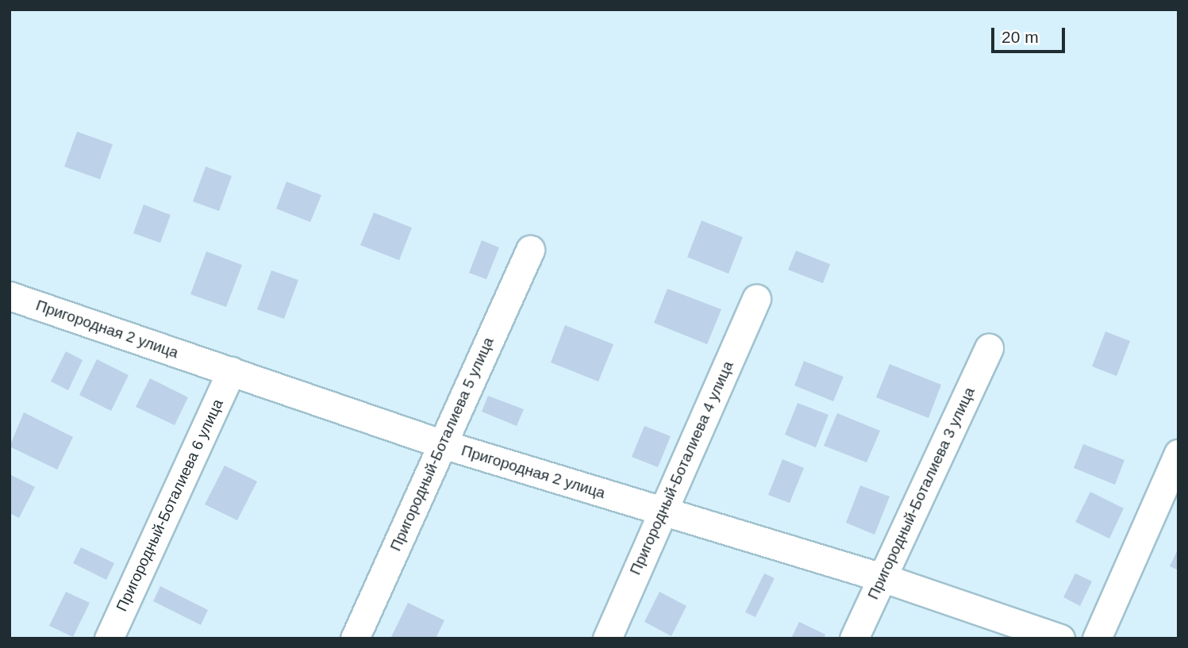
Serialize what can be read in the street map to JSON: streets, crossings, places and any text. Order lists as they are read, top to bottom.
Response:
{
  "streets": {
    "street": [
      "Пригородная 2 улица",
      "Пригородный-Боталиева 5 улица",
      "Пригородный-Боталиева 4 улица",
      "Пригородный-Боталиева 3 улица",
      "Пригородный-Боталиева 6 улица"
    ]
  },
  "crossings": [
    ["Пригородная 2 улица", "Пригородный-Боталиева 5 улица"],
    ["Пригородная 2 улица", "Пригородный-Боталиева 4 улица"],
    ["Пригородная 2 улица", "Пригородный-Боталиева 3 улица"],
    ["Пригородная 2 улица", "Пригородный-Боталиева 6 улица"]
  ],
  "scale_bar": "20 m"
}
